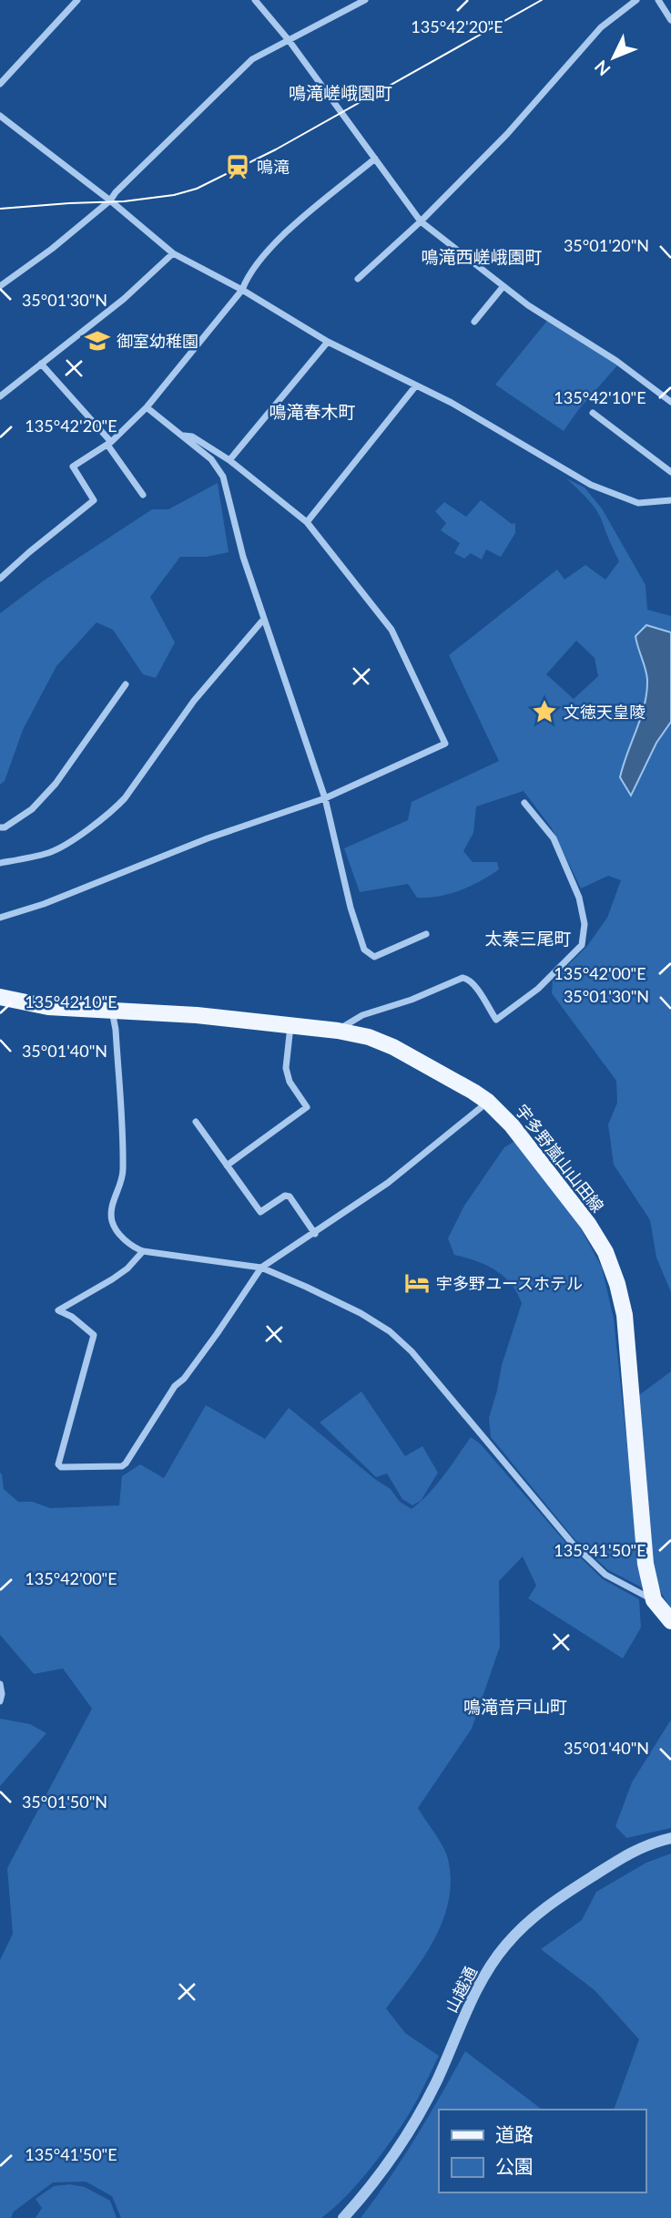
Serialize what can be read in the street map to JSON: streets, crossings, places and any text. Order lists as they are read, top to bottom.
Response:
{
  "streets": {
    "main road": ["宇多野嵐山山田線"],
    "street": ["山越通"]
  },
  "districts": [
    "鳴滝嵯峨園町",
    "鳴滝西嵯峨園町",
    "鳴滝春木町",
    "太秦三尾町",
    "鳴滝音戸山町"
  ],
  "places": {
    "station": ["鳴滝"],
    "school or university": ["御室幼稚園"],
    "place": ["文徳天皇陵"],
    "hotel": ["宇多野ユースホテル"]
  },
  "legend": ["道路", "公園"],
  "north": "bottom left",
  "coordinates": [
    "135°42'20\"E",
    "35°01'20\"N",
    "35°01'30\"N",
    "135°42'10\"E",
    "135°42'00\"E",
    "35°01'40\"N",
    "135°41'50\"E",
    "35°01'50\"N"
  ]
}
